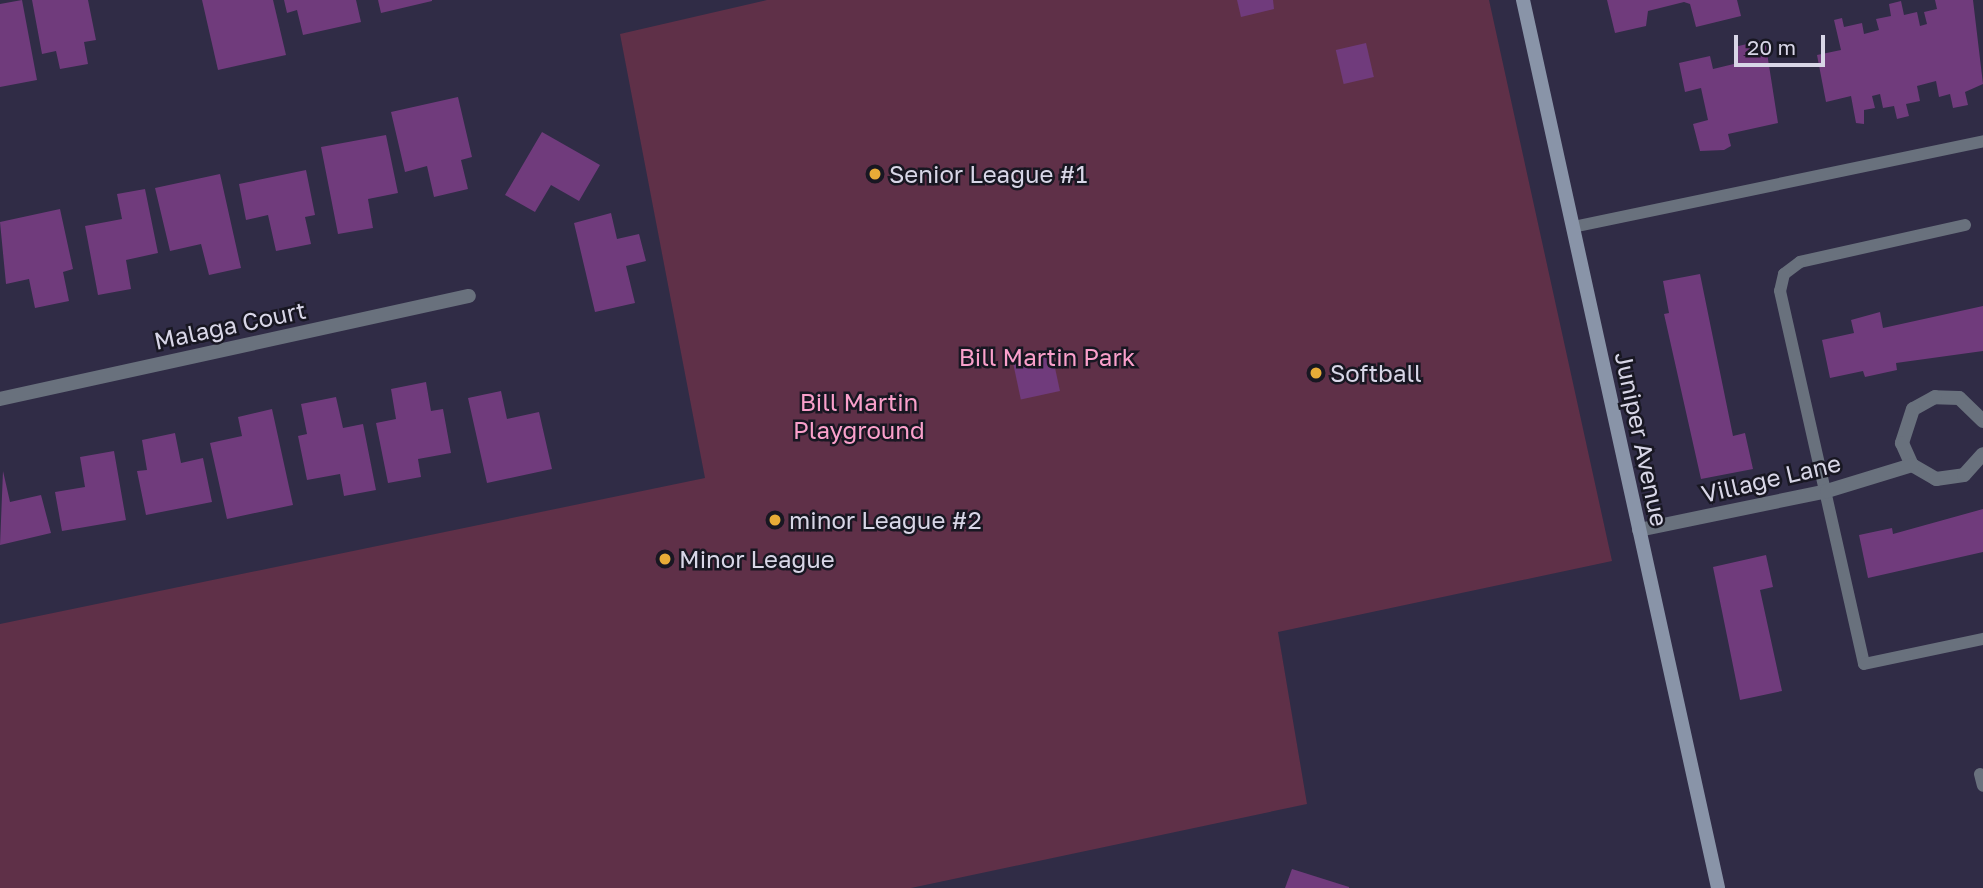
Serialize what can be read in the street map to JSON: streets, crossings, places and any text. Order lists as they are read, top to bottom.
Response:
{
  "streets": {
    "street": ["Malaga Court", "Juniper Avenue", "Village Lane"]
  },
  "crossings": [
    ["Juniper Avenue", "Village Lane"]
  ],
  "parks": ["Bill Martin Park", "Bill Martin Playground"],
  "places": [
    "Senior League #1",
    "Softball",
    "minor League #2",
    "Minor League"
  ],
  "scale_bar": "20 m"
}
